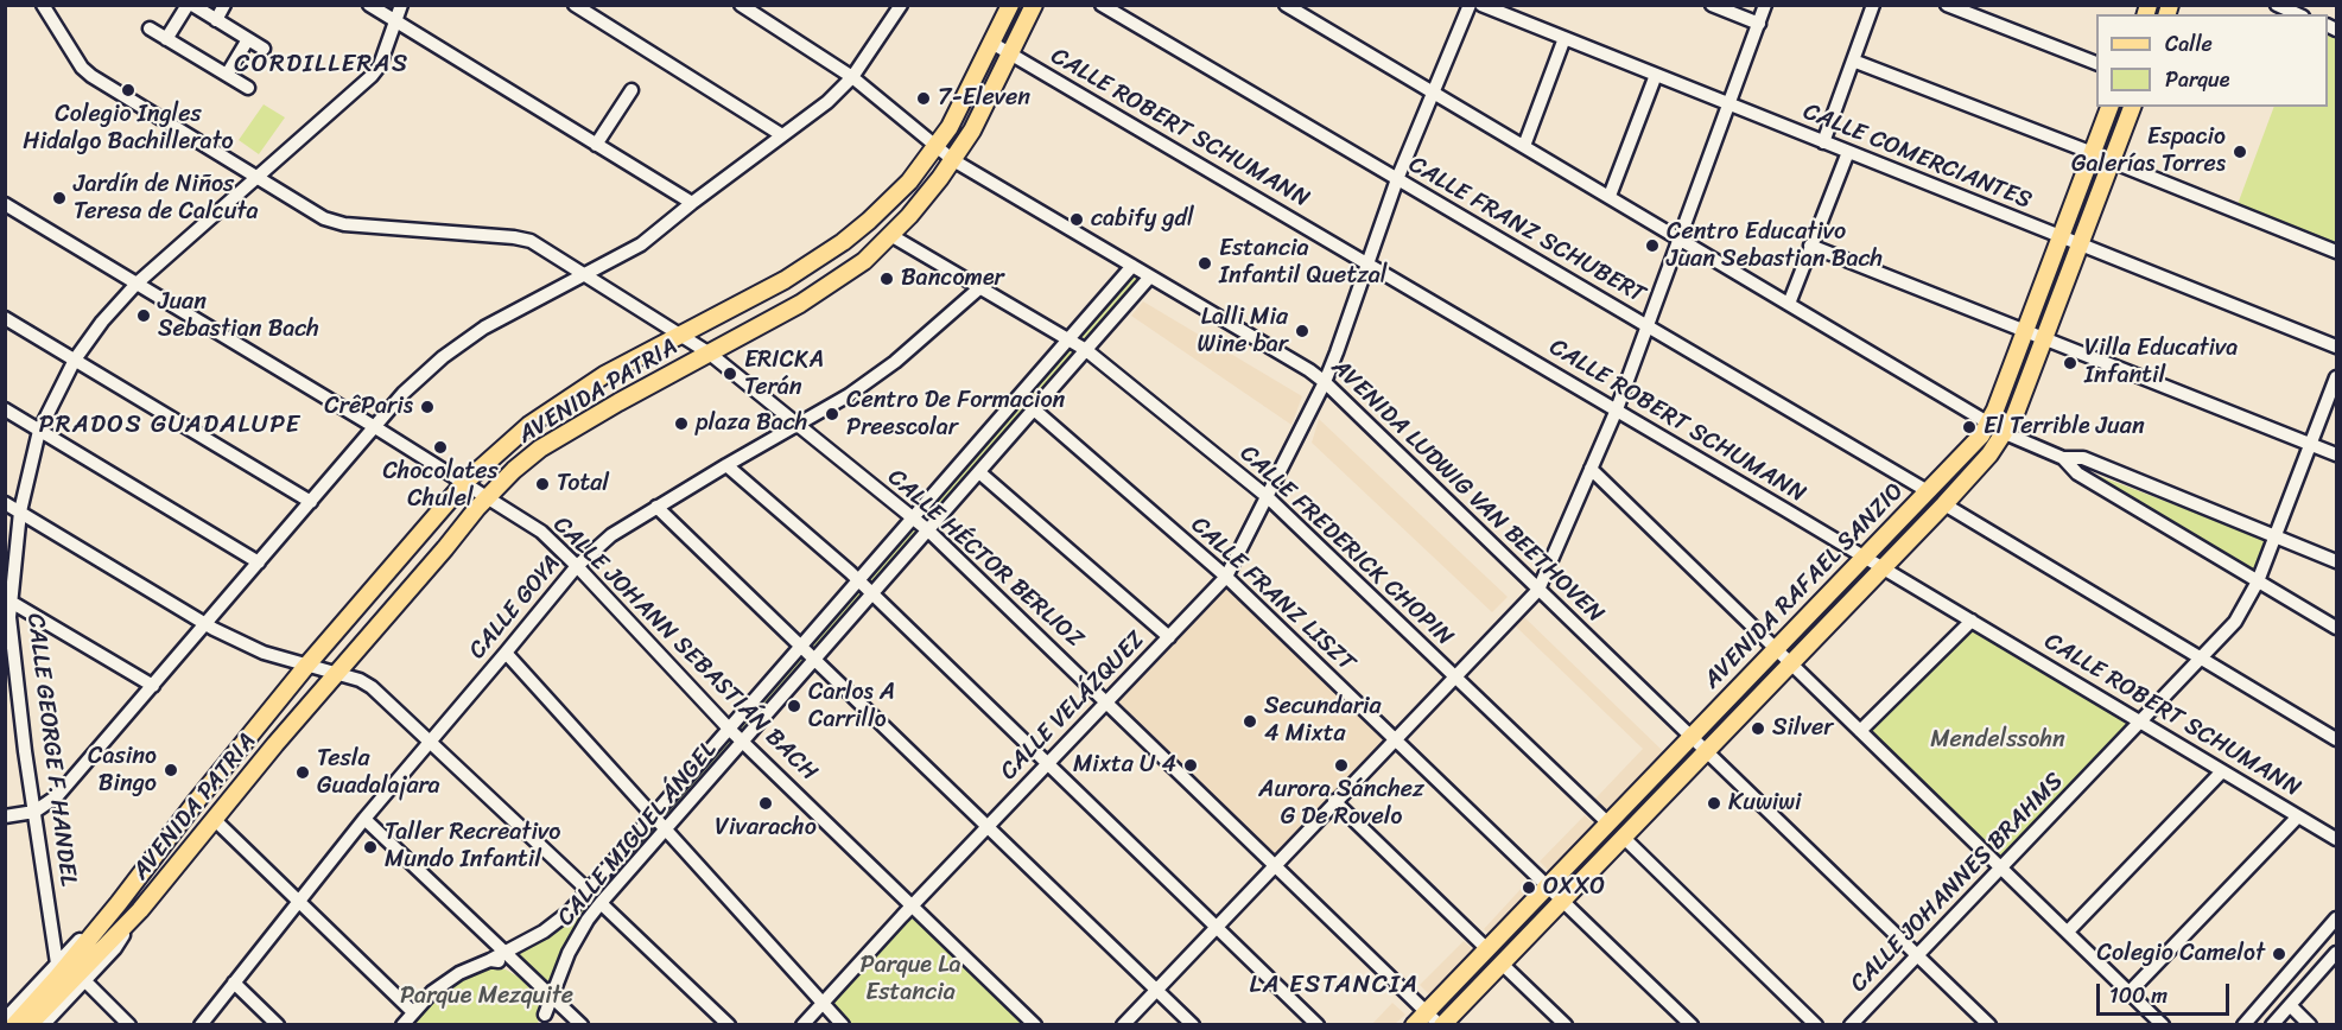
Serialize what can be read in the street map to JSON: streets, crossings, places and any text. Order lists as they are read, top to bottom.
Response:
{
  "streets": {
    "main road": ["AVENIDA PATRIA", "AVENIDA RAFAEL SANZIO"],
    "street": [
      "CALLE ROBERT SCHUMANN",
      "CALLE COMERCIANTES",
      "CALLE FRANZ SCHUBERT",
      "AVENIDA LUDWIG VAN BEETHOVEN",
      "CALLE FREDERICK CHOPIN",
      "CALLE HÉCTOR BERLIOZ",
      "CALLE FRANZ LISZT",
      "CALLE GOYA",
      "CALLE JOHANN SEBASTIÁN BACH",
      "CALLE VELÁZQUEZ",
      "CALLE GEORGE F. HANDEL",
      "CALLE MIGUEL ÁNGEL",
      "CALLE JOHANNES BRAHMS"
    ]
  },
  "crossings": [
    ["CALLE ROBERT SCHUMANN", "AVENIDA PATRIA"],
    ["CALLE ROBERT SCHUMANN", "AVENIDA RAFAEL SANZIO"],
    ["CALLE ROBERT SCHUMANN", "CALLE VELÁZQUEZ"],
    ["CALLE ROBERT SCHUMANN", "CALLE JOHANNES BRAHMS"],
    ["CALLE COMERCIANTES", "AVENIDA RAFAEL SANZIO"],
    ["CALLE FRANZ SCHUBERT", "AVENIDA RAFAEL SANZIO"],
    ["CALLE FRANZ SCHUBERT", "CALLE VELÁZQUEZ"],
    ["AVENIDA PATRIA", "AVENIDA LUDWIG VAN BEETHOVEN"],
    ["AVENIDA PATRIA", "CALLE FREDERICK CHOPIN"],
    ["AVENIDA PATRIA", "CALLE HÉCTOR BERLIOZ"],
    ["AVENIDA PATRIA", "CALLE JOHANN SEBASTIÁN BACH"],
    ["AVENIDA LUDWIG VAN BEETHOVEN", "AVENIDA RAFAEL SANZIO"],
    ["AVENIDA LUDWIG VAN BEETHOVEN", "CALLE VELÁZQUEZ"],
    ["AVENIDA LUDWIG VAN BEETHOVEN", "CALLE MIGUEL ÁNGEL"],
    ["AVENIDA LUDWIG VAN BEETHOVEN", "CALLE JOHANNES BRAHMS"],
    ["CALLE FREDERICK CHOPIN", "AVENIDA RAFAEL SANZIO"],
    ["CALLE FREDERICK CHOPIN", "CALLE GOYA"],
    ["CALLE FREDERICK CHOPIN", "CALLE VELÁZQUEZ"],
    ["CALLE FREDERICK CHOPIN", "CALLE MIGUEL ÁNGEL"],
    ["CALLE HÉCTOR BERLIOZ", "AVENIDA RAFAEL SANZIO"],
    ["CALLE HÉCTOR BERLIOZ", "CALLE GOYA"],
    ["CALLE HÉCTOR BERLIOZ", "CALLE VELÁZQUEZ"],
    ["CALLE HÉCTOR BERLIOZ", "CALLE GEORGE F. HANDEL"],
    ["CALLE HÉCTOR BERLIOZ", "CALLE MIGUEL ÁNGEL"],
    ["AVENIDA RAFAEL SANZIO", "CALLE FRANZ LISZT"],
    ["CALLE FRANZ LISZT", "CALLE VELÁZQUEZ"],
    ["CALLE FRANZ LISZT", "CALLE MIGUEL ÁNGEL"],
    ["CALLE GOYA", "CALLE JOHANN SEBASTIÁN BACH"],
    ["CALLE JOHANN SEBASTIÁN BACH", "CALLE VELÁZQUEZ"],
    ["CALLE JOHANN SEBASTIÁN BACH", "CALLE GEORGE F. HANDEL"],
    ["CALLE JOHANN SEBASTIÁN BACH", "CALLE MIGUEL ÁNGEL"]
  ],
  "districts": ["CORDILLERAS", "PRADOS GUADALUPE", "LA ESTANCIA"],
  "parks": ["Mendelssohn", "Parque La Estancia", "Parque Mezquite"],
  "places": [
    "Colegio Ingles Hidalgo Bachillerato",
    "7-Eleven",
    "Espacio Galerías Torres",
    "Jardín de Niños Teresa de Calcuta",
    "cabify gdl",
    "Centro Educativo Juan Sebastian Bach",
    "Estancia Infantil Quetzal",
    "Bancomer",
    "Juan Sebastian Bach",
    "Lalli Mia Wine bar",
    "Villa Educativa Infantil",
    "ERICKA Terán",
    "CrêParis",
    "Centro De Formacion Preescolar",
    "plaza Bach",
    "El Terrible Juan",
    "Chocolates Chulel",
    "Total",
    "Carlos A Carrillo",
    "Secundaria 4 Mixta",
    "Silver",
    "Mixta U 4",
    "Aurora Sánchez G De Rovelo",
    "Casino Bingo",
    "Tesla Guadalajara",
    "Vivaracho",
    "Kuwiwi",
    "Taller Recreativo Mundo Infantil",
    "OXXO",
    "Colegio Camelot"
  ],
  "legend": ["Calle", "Parque"],
  "scale_bar": "100 m"
}
